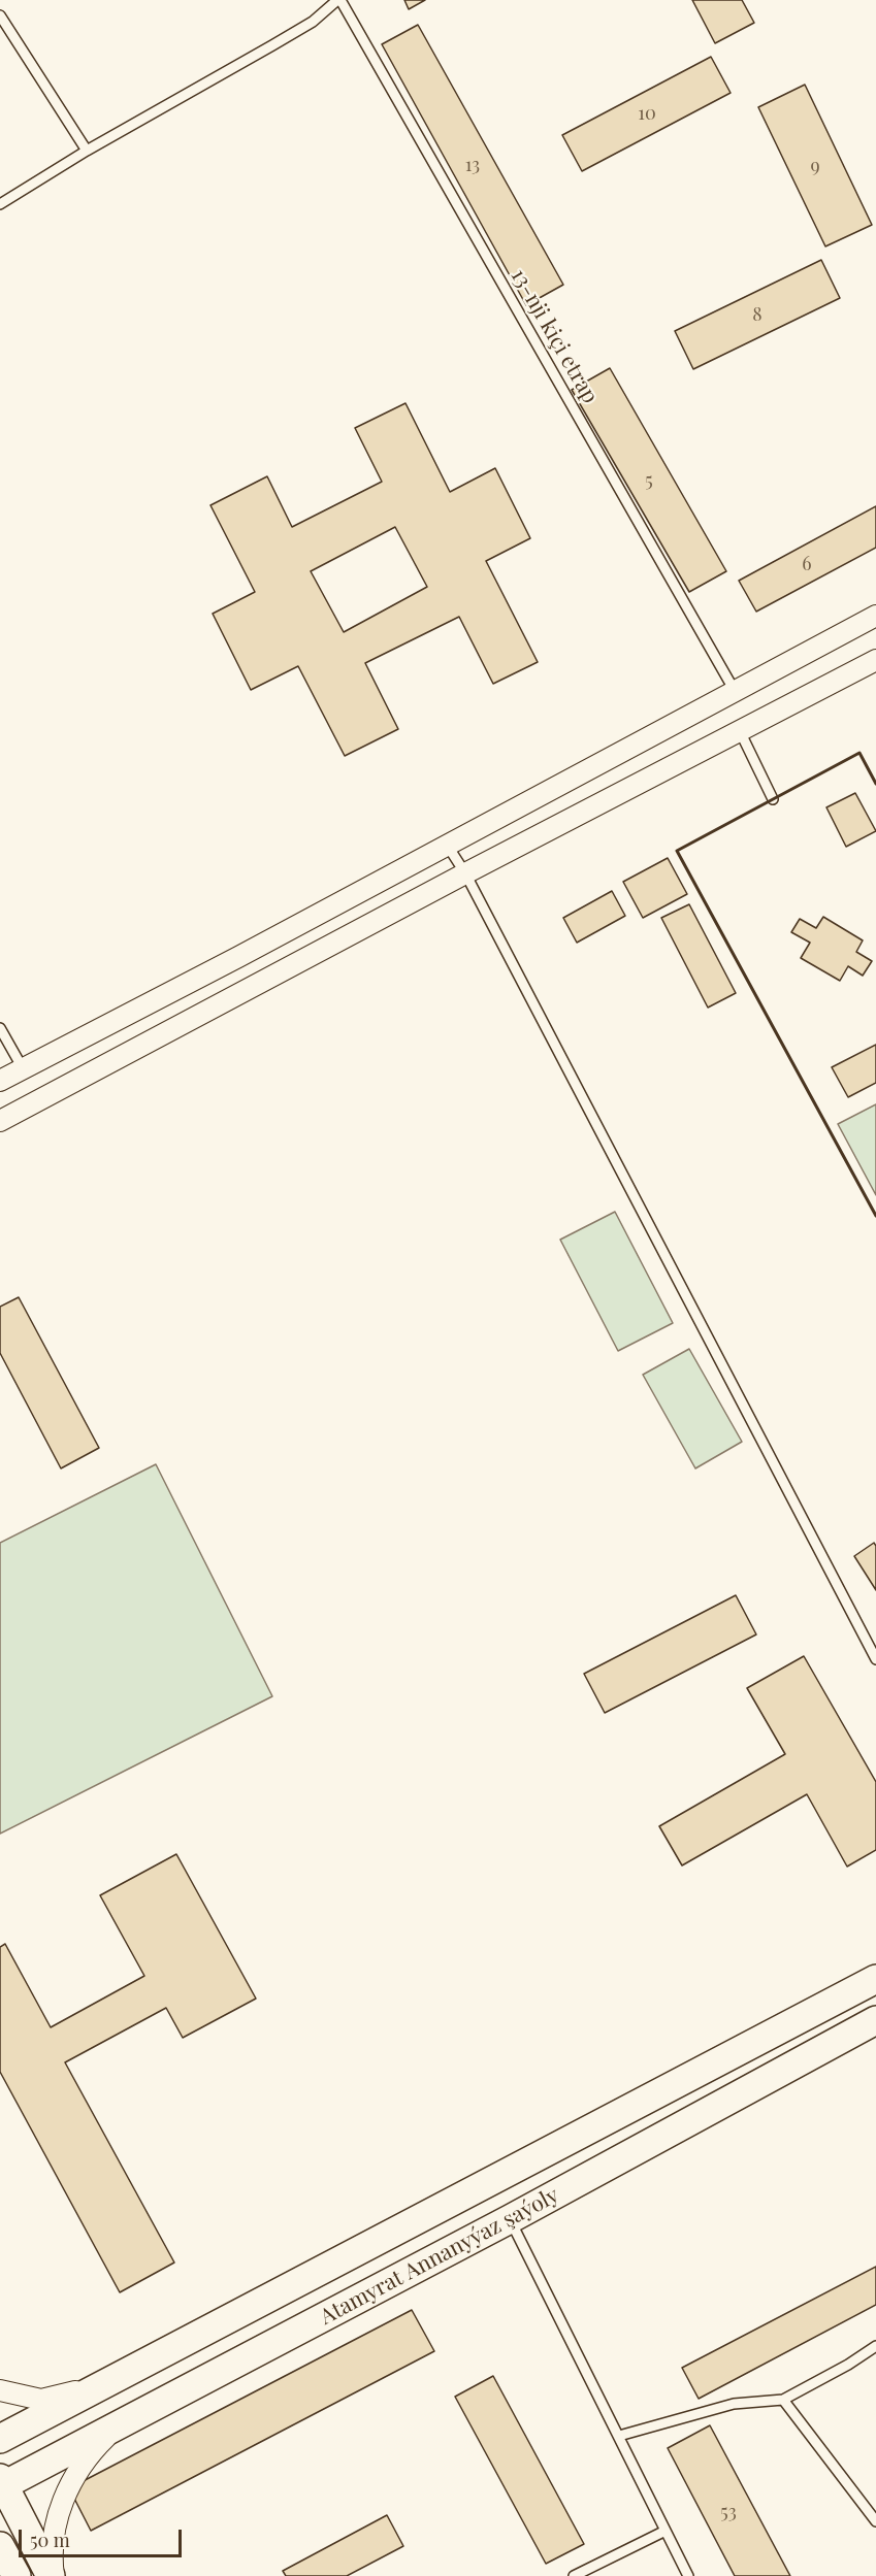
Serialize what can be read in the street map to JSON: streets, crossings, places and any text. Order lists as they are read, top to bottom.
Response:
{
  "streets": {
    "street": ["Atamyrat Annanyýaz şaýoly"],
    "lane": ["13-nji kiçi etrap"]
  },
  "house_numbers": [
    "10",
    "13",
    "9",
    "8",
    "5",
    "6",
    "53"
  ],
  "scale_bar": "50 m"
}
